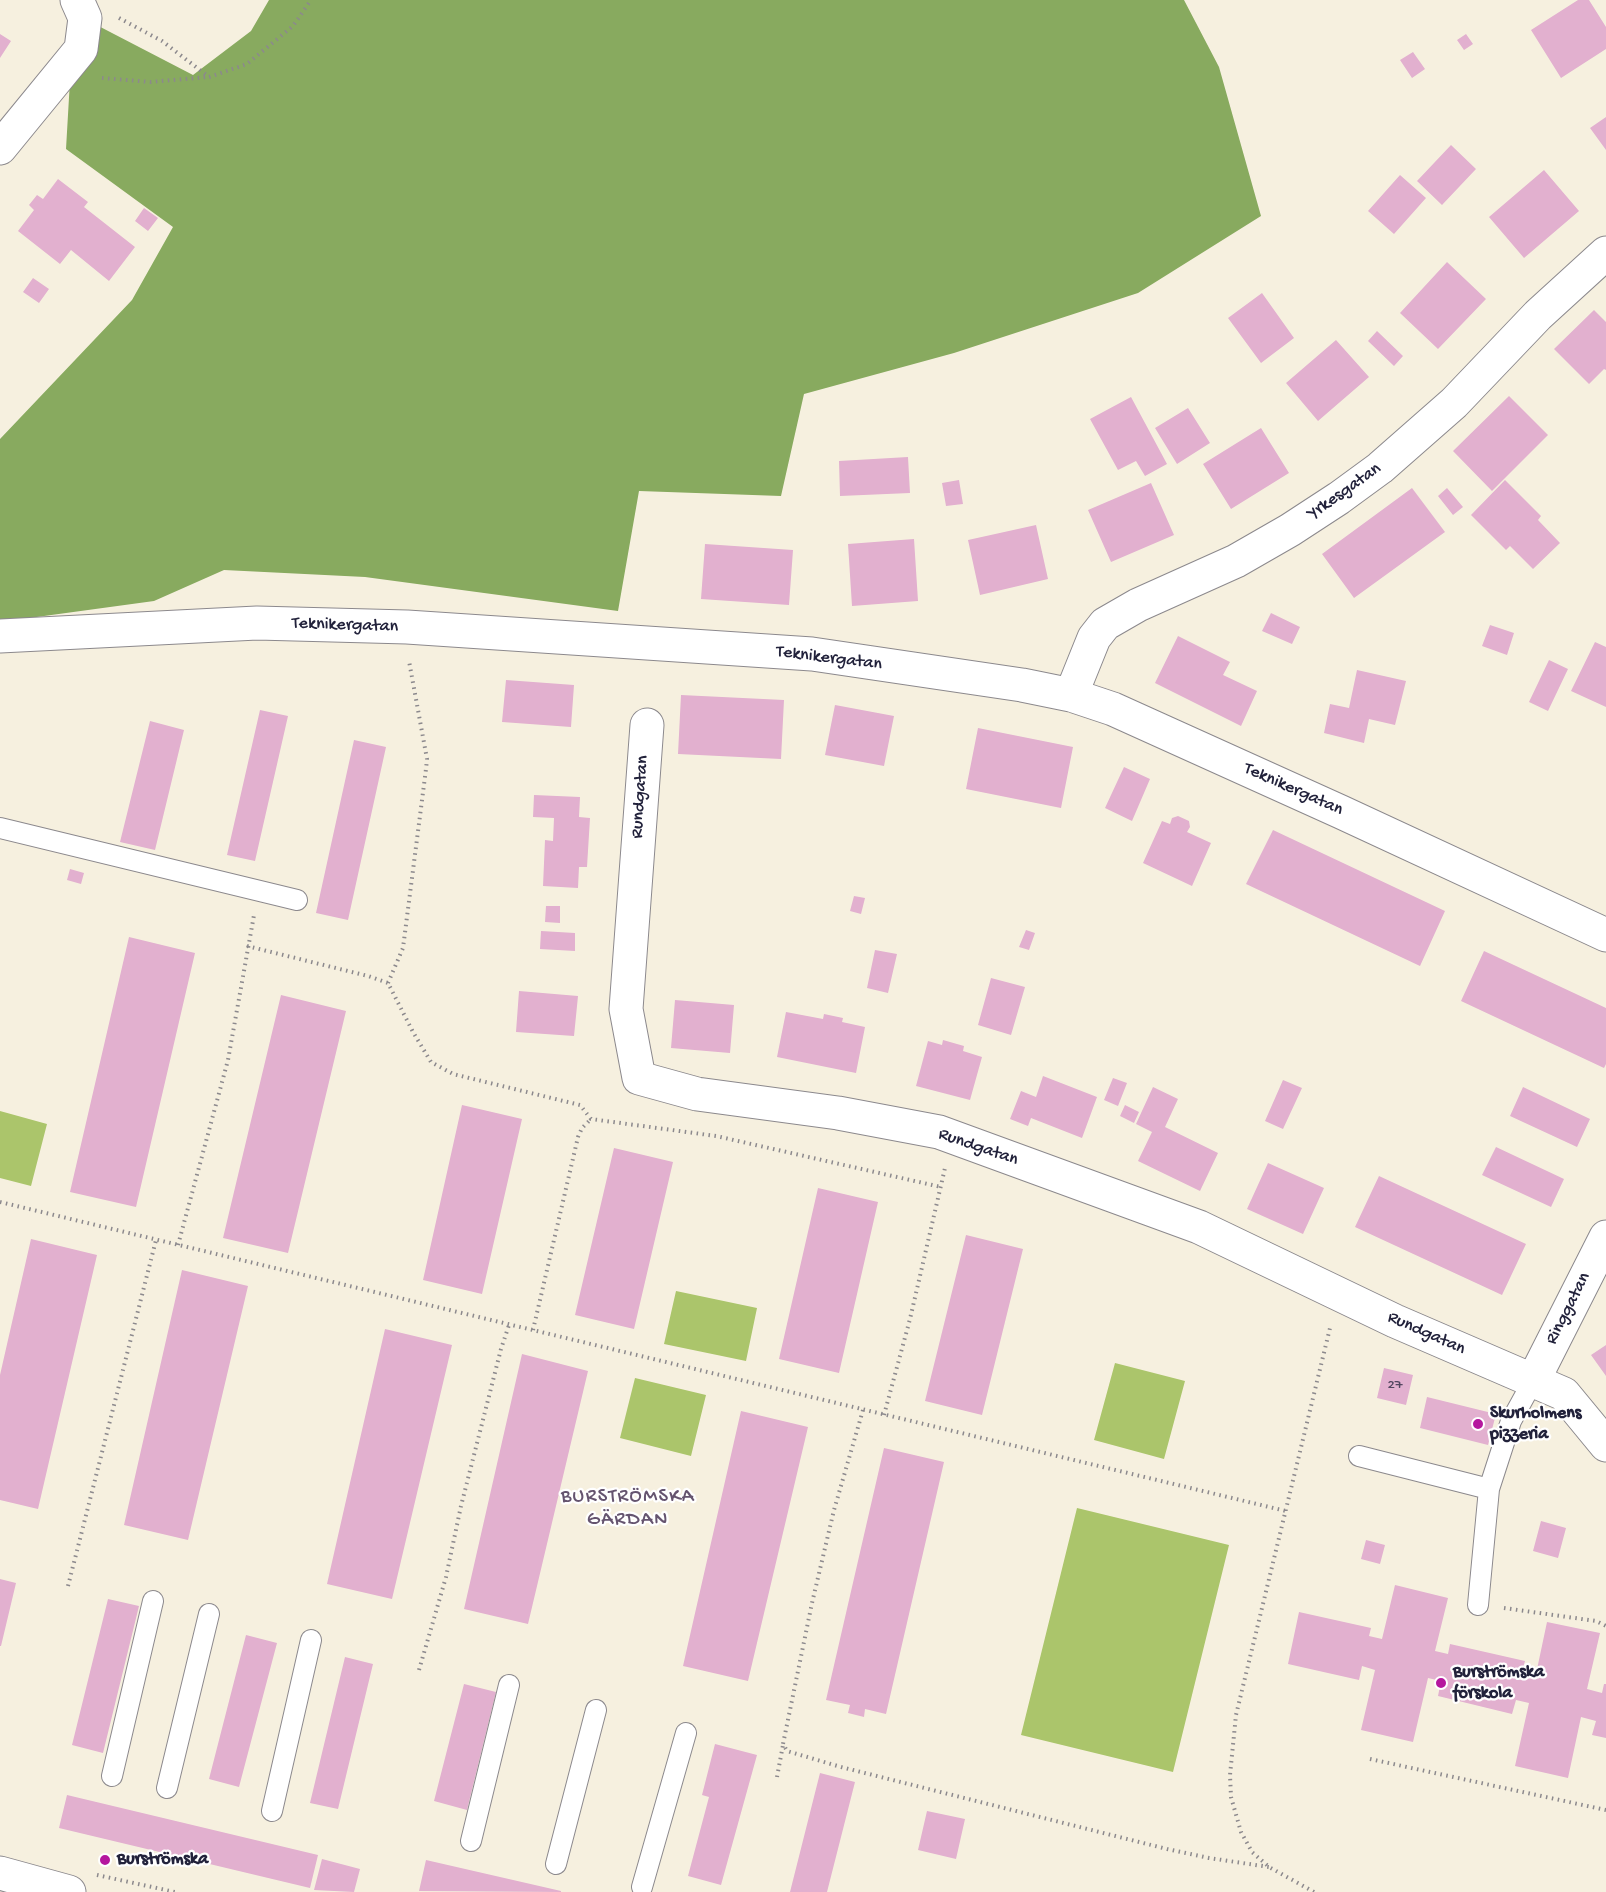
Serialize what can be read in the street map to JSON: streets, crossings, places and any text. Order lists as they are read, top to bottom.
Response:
{
  "streets": {
    "street": [
      "Yrkesgatan",
      "Teknikergatan",
      "Rundgatan",
      "Ringgatan"
    ]
  },
  "crossings": [
    ["Yrkesgatan", "Teknikergatan"],
    ["Rundgatan", "Ringgatan"]
  ],
  "districts": ["BURSTRÖMSKA GÄRDAN"],
  "places": ["Skurholmens pizzeria", "Burströmska förskola", "Burströmska"],
  "house_numbers": ["27"]
}
